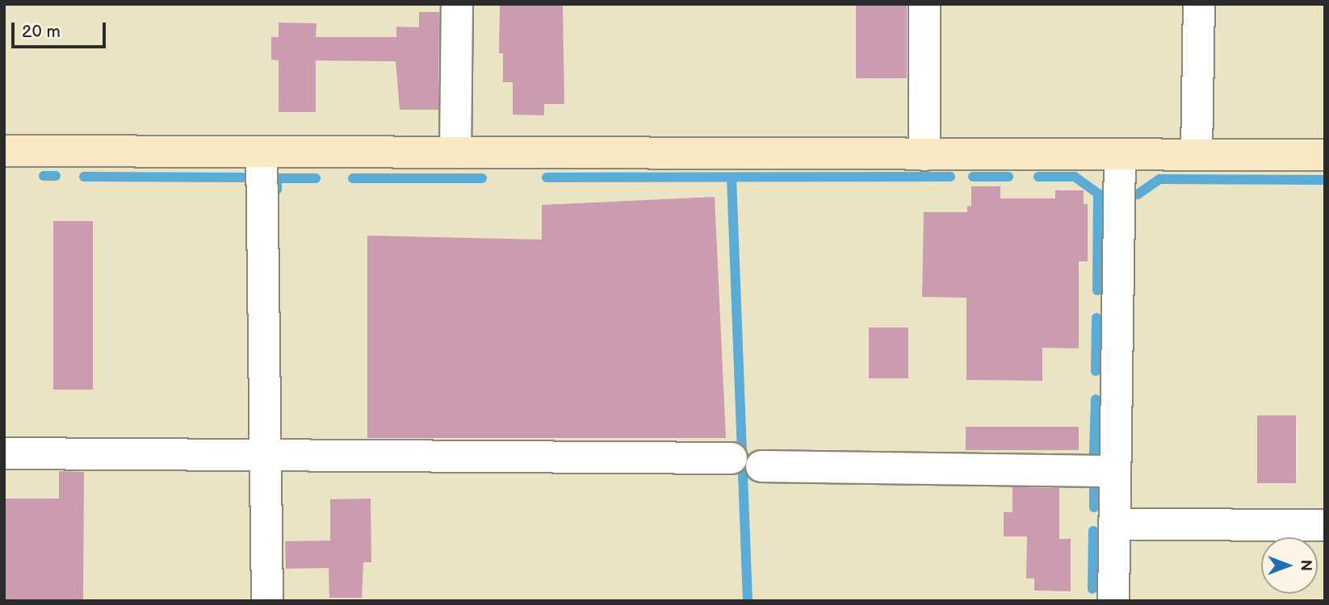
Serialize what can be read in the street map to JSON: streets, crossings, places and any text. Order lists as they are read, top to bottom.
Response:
{
  "scale_bar": "20 m",
  "north": "right"
}
